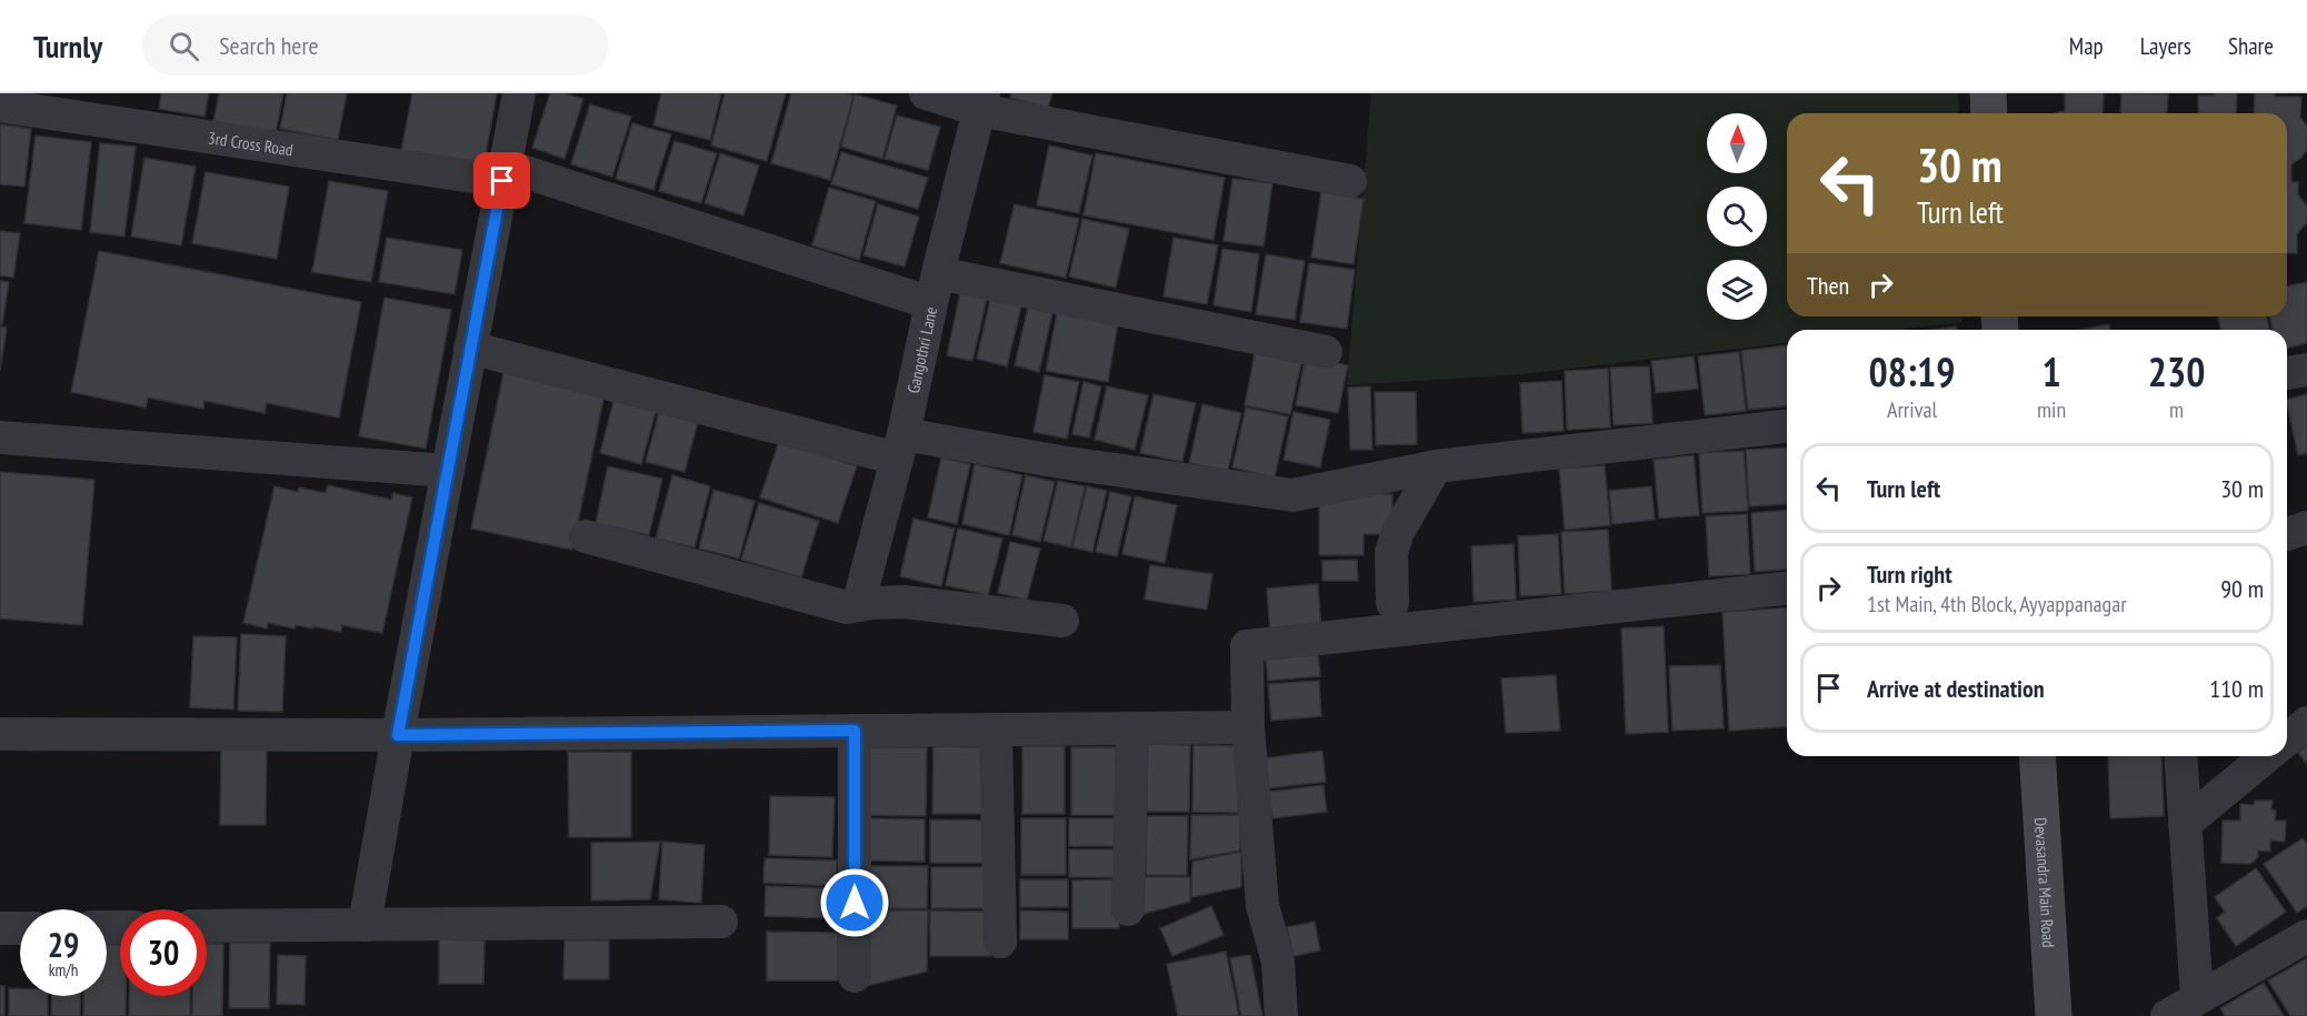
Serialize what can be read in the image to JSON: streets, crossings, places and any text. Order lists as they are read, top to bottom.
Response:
{
  "streets": {
    "main road": ["Devasandra Main Road"],
    "street": ["3rd Cross Road", "Gangothri Lane"]
  },
  "crossings": [
    ["3rd Cross Road", "Gangothri Lane"]
  ],
  "north": "top",
  "page": {
    "header": "Turnly",
    "search": "Search here",
    "nav": ["Map", "Layers", "Share"],
    "turn": ["30 m", "Turn left"],
    "then": "Then",
    "eta": [
      "08:19",
      "Arrival",
      "1",
      "min",
      "230",
      "m"
    ],
    "list": [
      {
        "name": "Turn left",
        "value": "30 m"
      },
      {
        "name": "Turn right",
        "note": "1st Main, 4th Block, Ayyappanagar",
        "value": "90 m"
      },
      {
        "name": "Arrive at destination",
        "value": "110 m"
      }
    ],
    "speed": "29 km/h",
    "limit": "30"
  }
}
